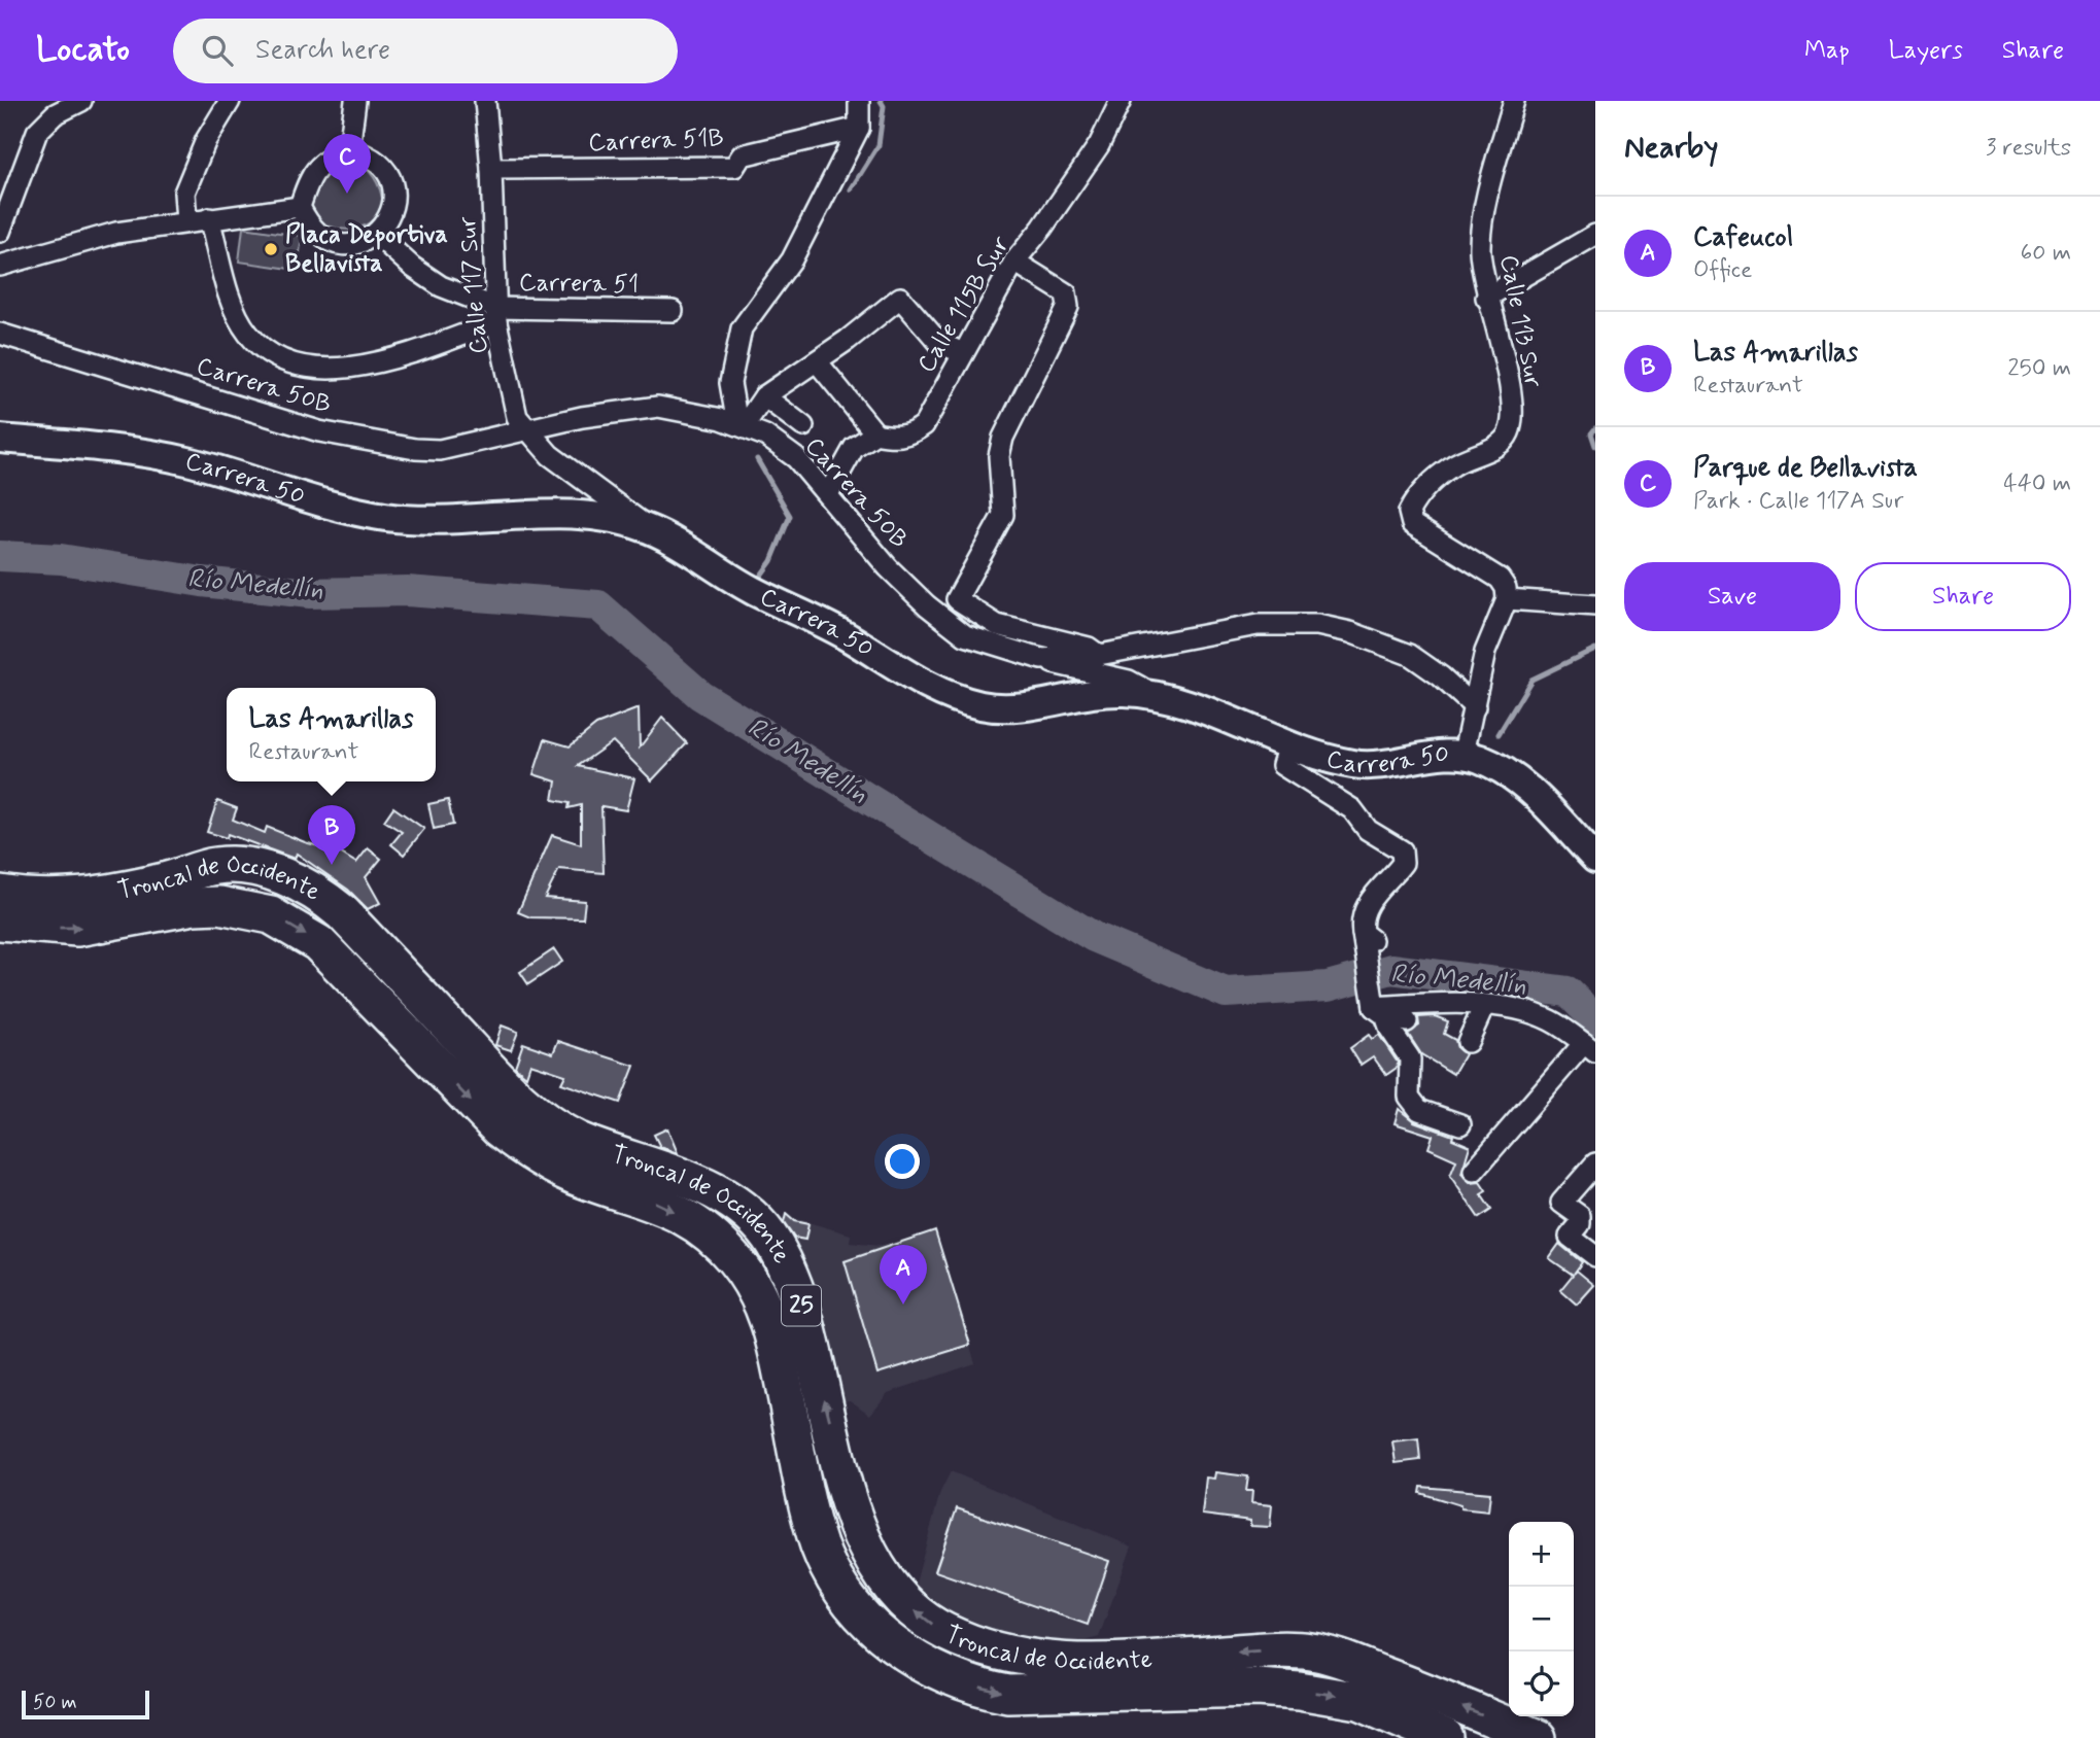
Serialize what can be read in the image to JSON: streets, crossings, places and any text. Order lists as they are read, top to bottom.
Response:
{
  "streets": {
    "highway": ["Troncal de Occidente", "25"],
    "main road": ["Carrera 50"],
    "street": [
      "Carrera 51B",
      "Carrera 51",
      "Calle 117 Sur",
      "Calle 115B Sur",
      "Calle 113 Sur",
      "Carrera 50B"
    ]
  },
  "crossings": [
    ["Carrera 51B", "Calle 117 Sur"],
    ["Carrera 51", "Calle 117 Sur"],
    ["Calle 117 Sur", "Carrera 50B"],
    ["Calle 117 Sur", "Carrera 50"]
  ],
  "water": ["Río Medellín"],
  "places": ["Placa Deportiva Bellavista"],
  "scale_bar": "50 m",
  "page": {
    "header": "Locato",
    "search": "Search here",
    "nav": ["Map", "Layers", "Share"],
    "heading": ["Nearby", "3 results"],
    "pins": ["C", "B", "A"],
    "list": [
      {
        "mark": "A",
        "name": "Cafeucol",
        "note": "Office",
        "value": "60 m"
      },
      {
        "mark": "B",
        "name": "Las Amarillas",
        "note": "Restaurant",
        "value": "250 m"
      },
      {
        "mark": "C",
        "name": "Parque de Bellavista",
        "note": "Park · Calle 117A Sur",
        "value": "440 m"
      }
    ],
    "buttons": ["Save", "Share"],
    "popup": ["Las Amarillas", "Restaurant"],
    "map_buttons": ["+", "−"],
    "scale": "50 m"
  }
}
